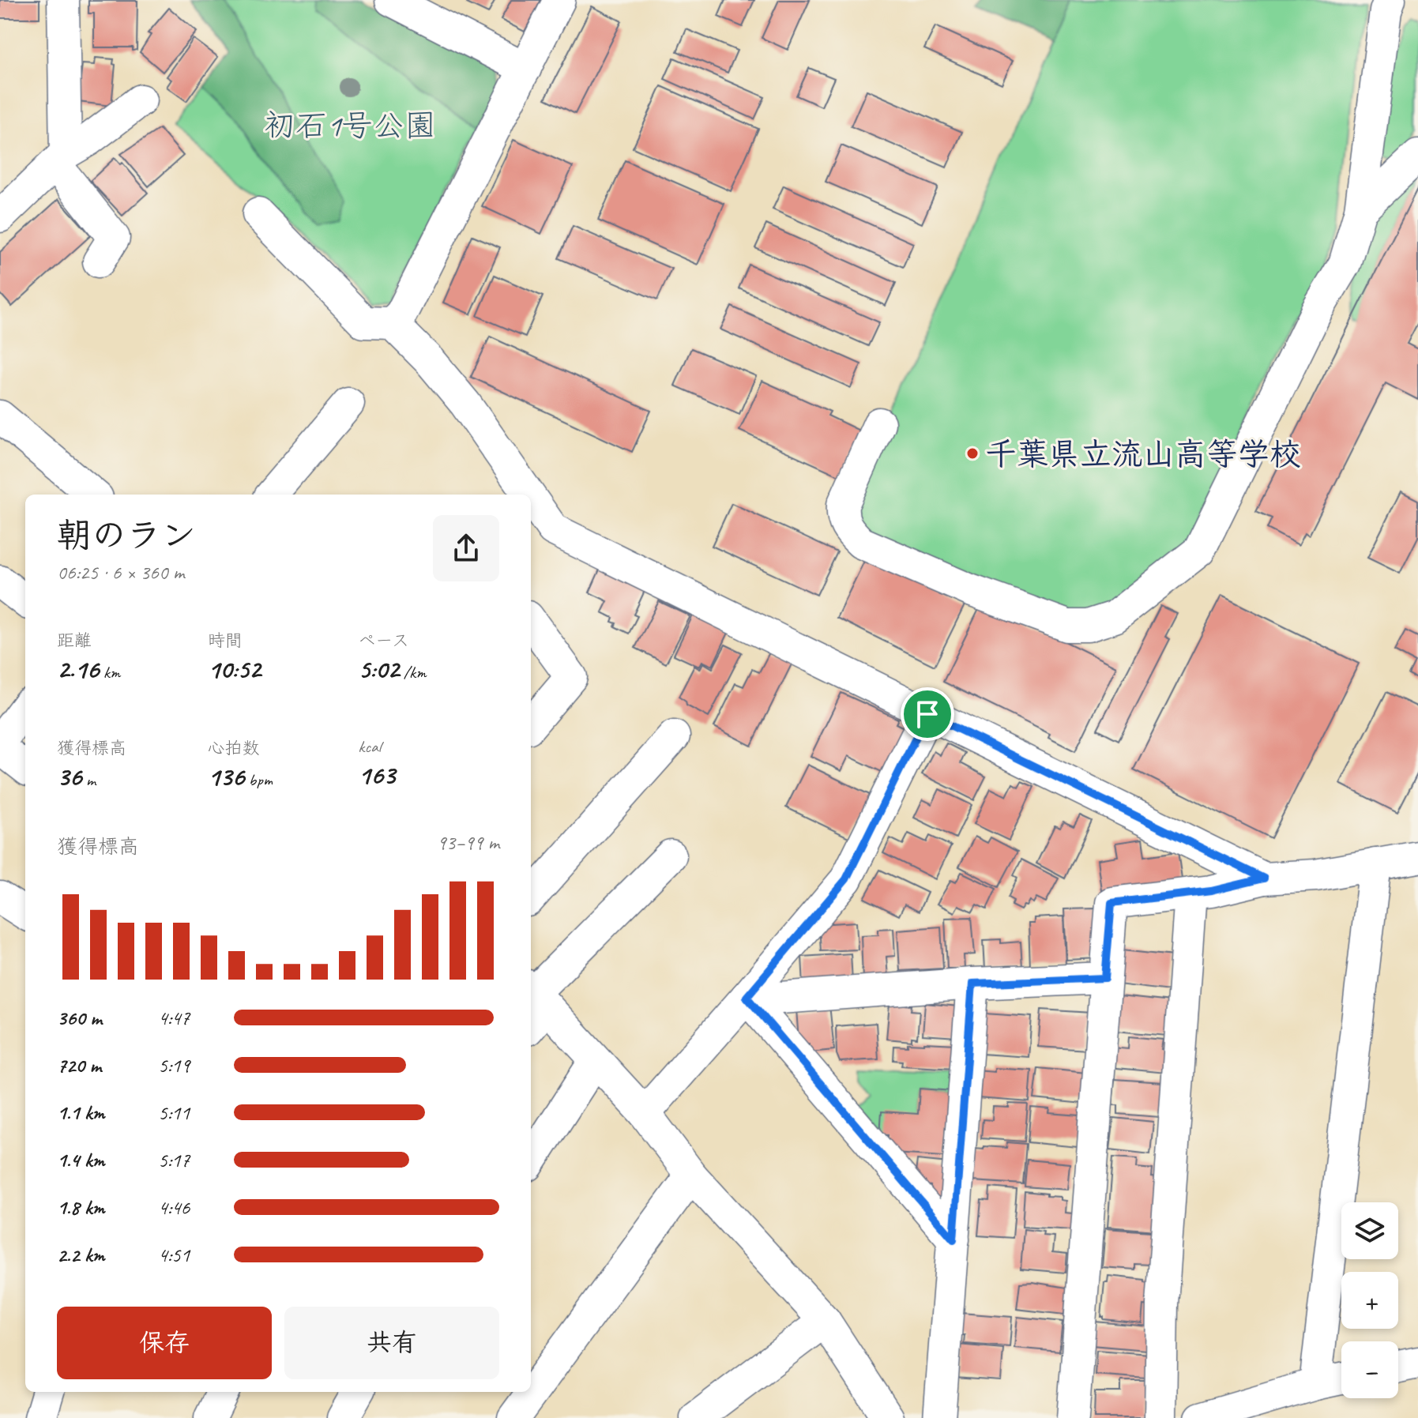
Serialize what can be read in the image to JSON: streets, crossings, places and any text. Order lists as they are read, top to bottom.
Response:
{
  "parks": ["初石1号公園"],
  "places": ["千葉県立流山高等学校"],
  "page": {
    "heading": ["朝のラン", "06:25 · 6 × 360 m"],
    "stats": [
      ["距離", "2.16 km"],
      ["時間", "10:52"],
      ["ペース", "5:02 /km"],
      ["獲得標高", "36 m"],
      ["心拍数", "136 bpm"],
      ["kcal", "163"]
    ],
    "chart": ["獲得標高", "93–99 m"],
    "list": [
      {
        "name": "360 m",
        "note": "4:47"
      },
      {
        "name": "720 m",
        "note": "5:19"
      },
      {
        "name": "1.1 km",
        "note": "5:11"
      },
      {
        "name": "1.4 km",
        "note": "5:17"
      },
      {
        "name": "1.8 km",
        "note": "4:46"
      },
      {
        "name": "2.2 km",
        "note": "4:51"
      }
    ],
    "map_buttons": ["+", "−"],
    "buttons": ["保存", "共有"]
  }
}
